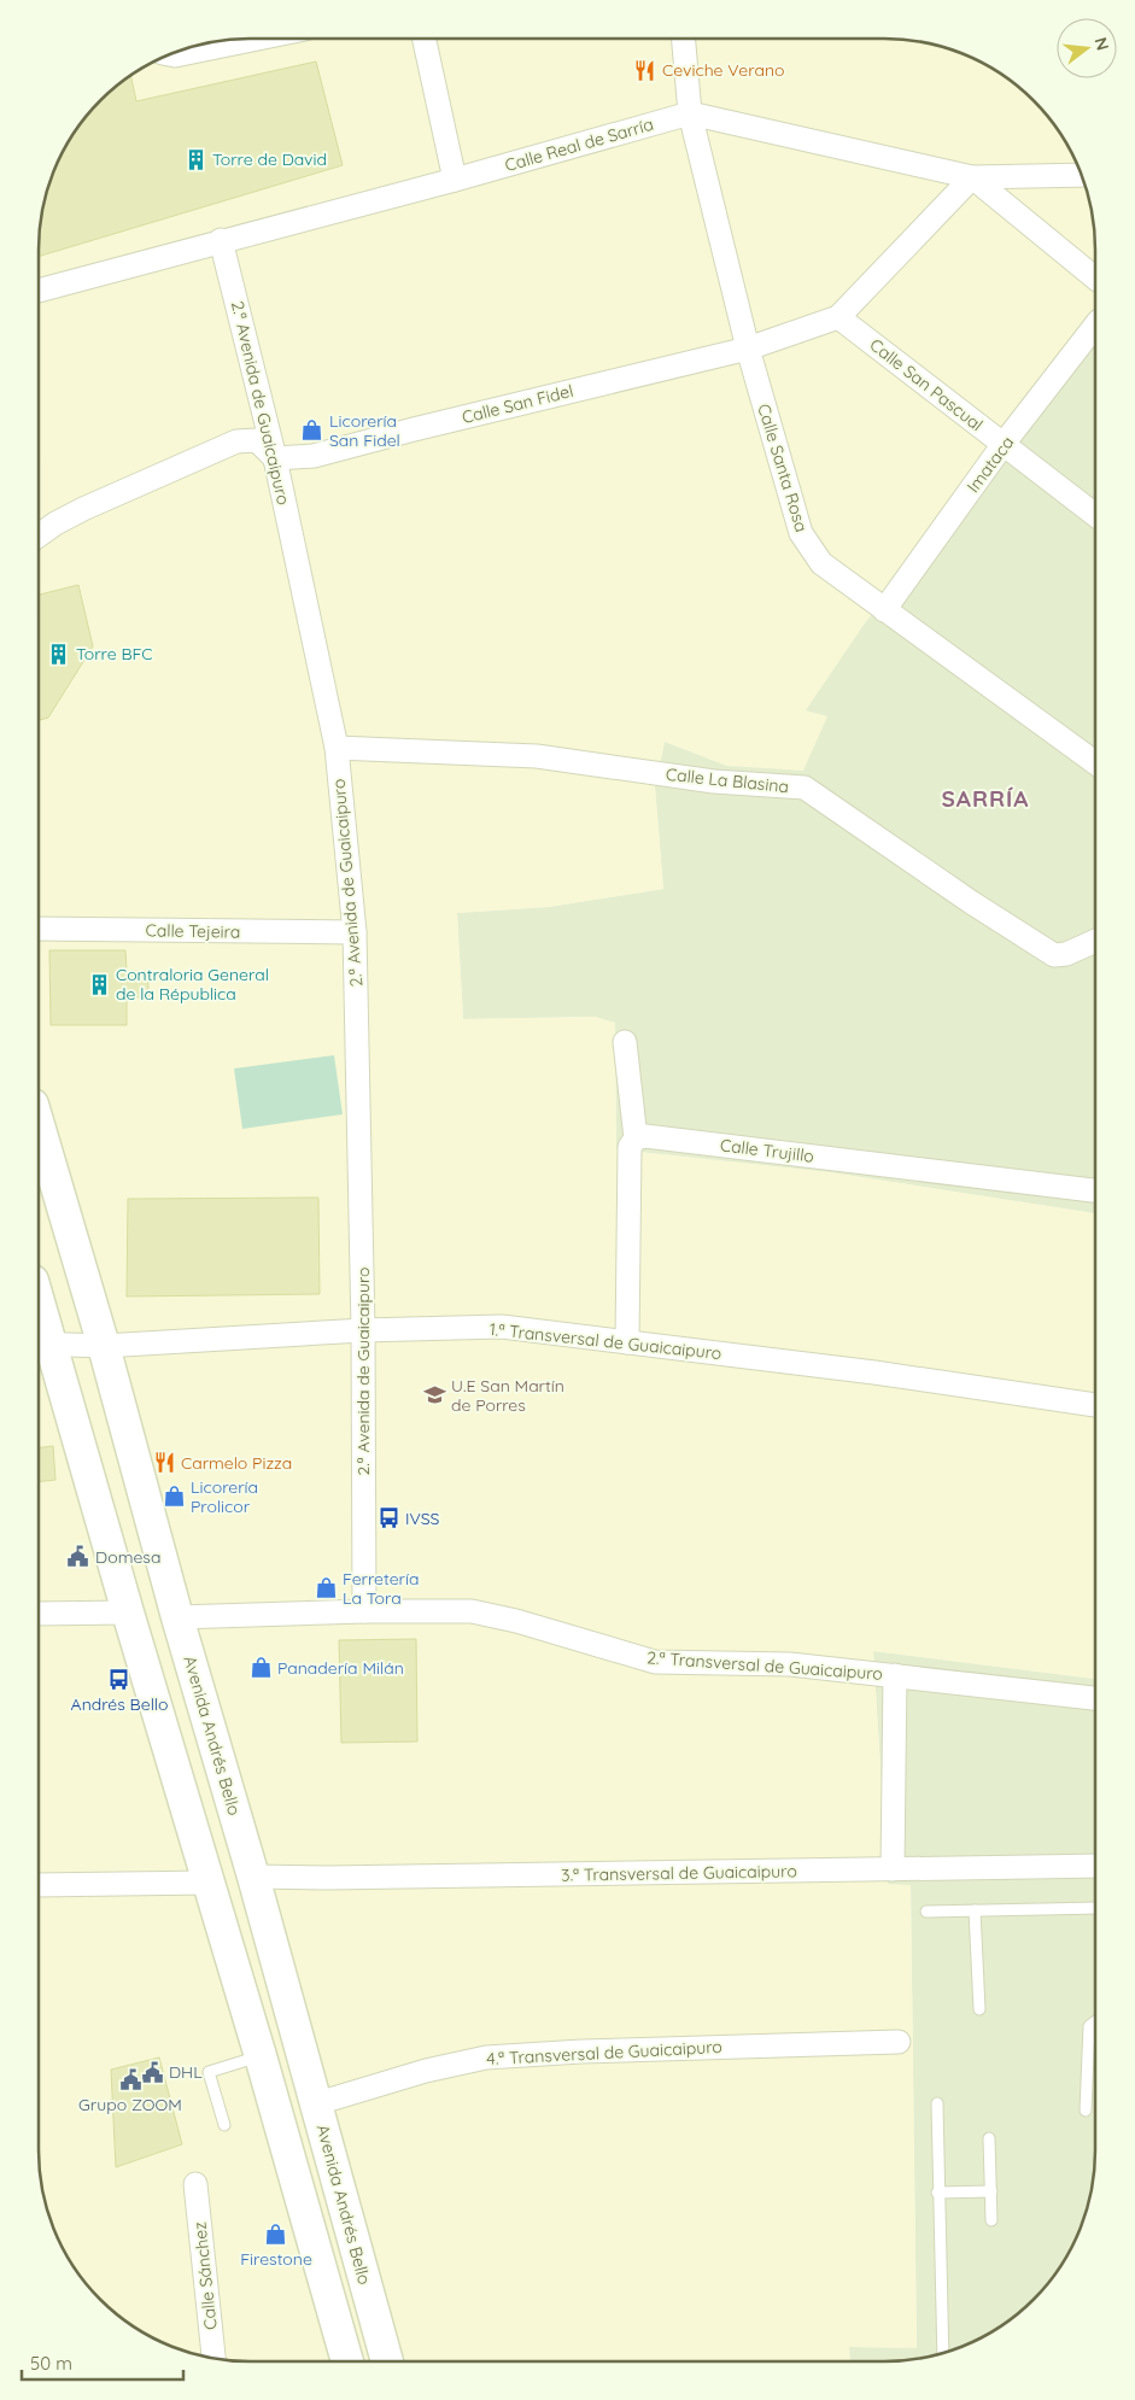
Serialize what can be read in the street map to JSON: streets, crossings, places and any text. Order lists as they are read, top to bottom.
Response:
{
  "streets": {
    "street": [
      "Calle Real de Sarría",
      "Calle San Pascual",
      "2.ª Avenida de Guaicaipuro",
      "Calle San Fidel",
      "Imataca",
      "Calle Santa Rosa",
      "Calle La Blasina",
      "Calle Tejeira",
      "Calle Trujillo",
      "1.ª Transversal de Guaicaipuro",
      "2.ª Transversal de Guaicaipuro",
      "Avenida Andrés Bello",
      "3.ª Transversal de Guaicaipuro",
      "4.ª Transversal de Guaicaipuro",
      "Calle Sánchez"
    ]
  },
  "crossings": [
    ["Calle Real de Sarría", "2.ª Avenida de Guaicaipuro"],
    ["Calle Real de Sarría", "Calle San Fidel"],
    ["Calle Real de Sarría", "Calle Santa Rosa"],
    ["Calle San Pascual", "Calle San Fidel"],
    ["Calle San Pascual", "Imataca"],
    ["2.ª Avenida de Guaicaipuro", "Calle San Fidel"],
    ["2.ª Avenida de Guaicaipuro", "Calle La Blasina"],
    ["2.ª Avenida de Guaicaipuro", "Calle Tejeira"],
    ["2.ª Avenida de Guaicaipuro", "1.ª Transversal de Guaicaipuro"],
    ["2.ª Avenida de Guaicaipuro", "2.ª Transversal de Guaicaipuro"],
    ["Calle San Fidel", "Calle Santa Rosa"],
    ["Imataca", "Calle Santa Rosa"],
    ["1.ª Transversal de Guaicaipuro", "Avenida Andrés Bello"],
    ["2.ª Transversal de Guaicaipuro", "Avenida Andrés Bello"],
    ["Avenida Andrés Bello", "3.ª Transversal de Guaicaipuro"],
    ["Avenida Andrés Bello", "4.ª Transversal de Guaicaipuro"]
  ],
  "districts": ["SARRÍA"],
  "places": {
    "restaurant": ["Ceviche Verano", "Carmelo Pizza"],
    "building": ["Torre de David", "Torre BFC", "Contraloria General de la Républica"],
    "shop": [
      "Licorería San Fidel",
      "Licorería Prolicor",
      "Ferretería La Tora",
      "Panadería Milán",
      "Firestone"
    ],
    "school or university": ["U.E San Martín de Porres"],
    "bus stop": ["IVSS", "Andrés Bello"],
    "public building": ["Domesa", "DHL", "Grupo ZOOM"]
  },
  "scale_bar": "50 m",
  "north": "right"
}
